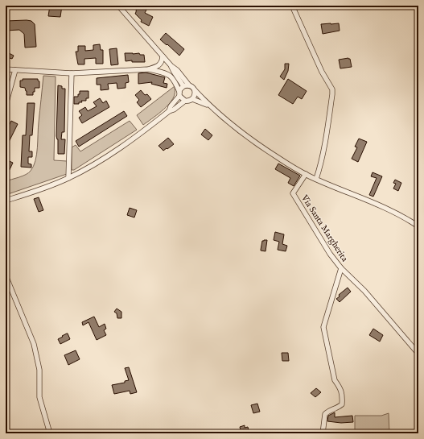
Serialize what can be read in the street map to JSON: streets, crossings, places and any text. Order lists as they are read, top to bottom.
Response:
{
  "streets": {
    "street": ["Via Santa Margherita"]
  }
}
